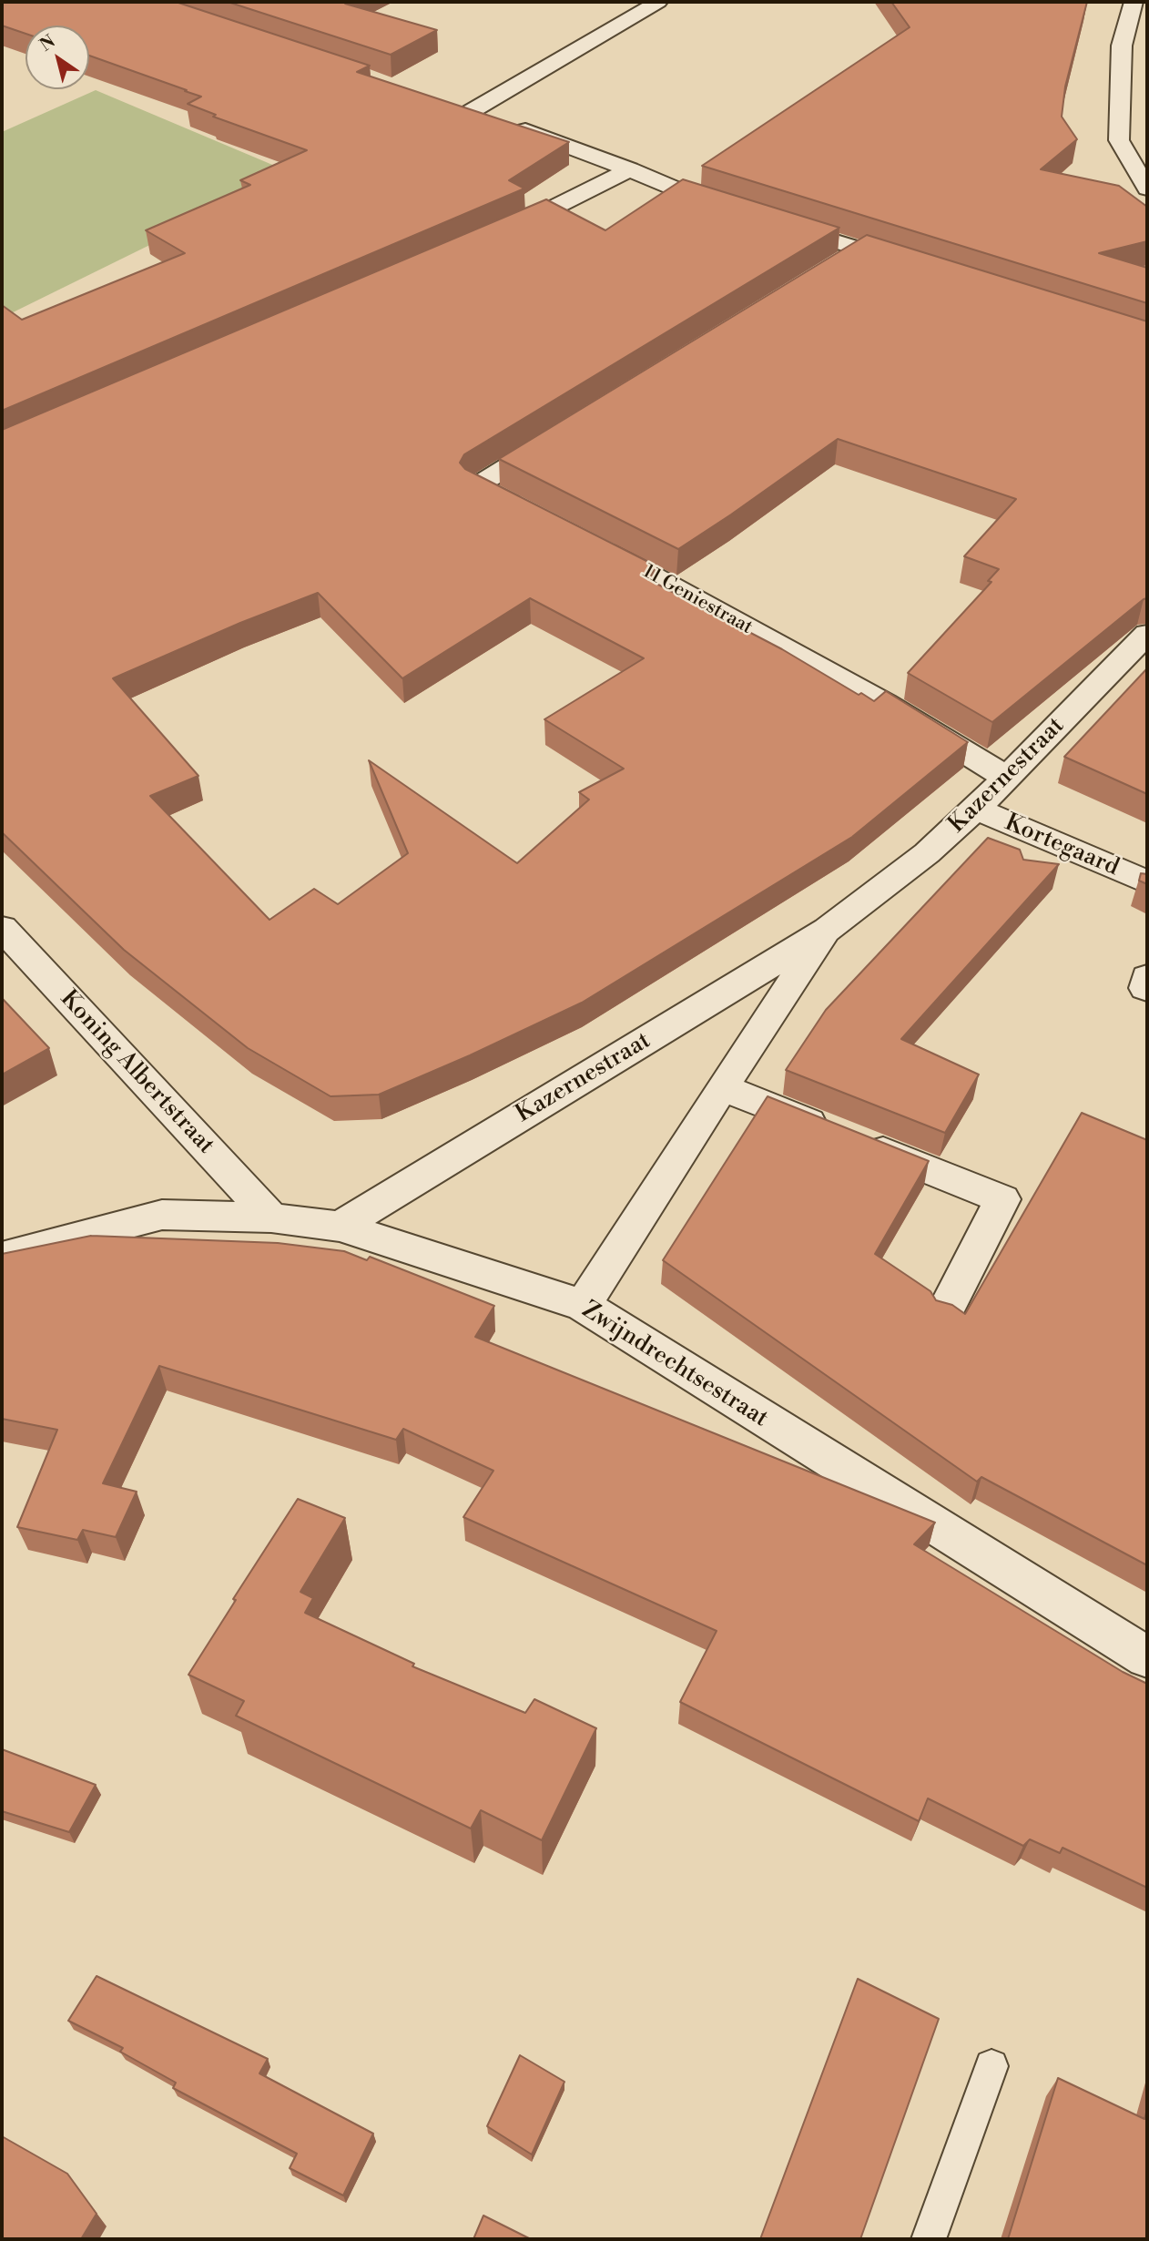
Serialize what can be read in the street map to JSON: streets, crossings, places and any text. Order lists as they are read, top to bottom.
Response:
{
  "streets": {
    "street": [
      "11 Geniestraat",
      "Kazernestraat",
      "Kortegaard",
      "Koning Albertstraat",
      "Zwijndrechtsestraat"
    ]
  },
  "crossings": [
    ["11 Geniestraat", "Kazernestraat"],
    ["Kazernestraat", "Kortegaard"],
    ["Kazernestraat", "Zwijndrechtsestraat"],
    ["Koning Albertstraat", "Zwijndrechtsestraat"]
  ],
  "north": "top left"
}
